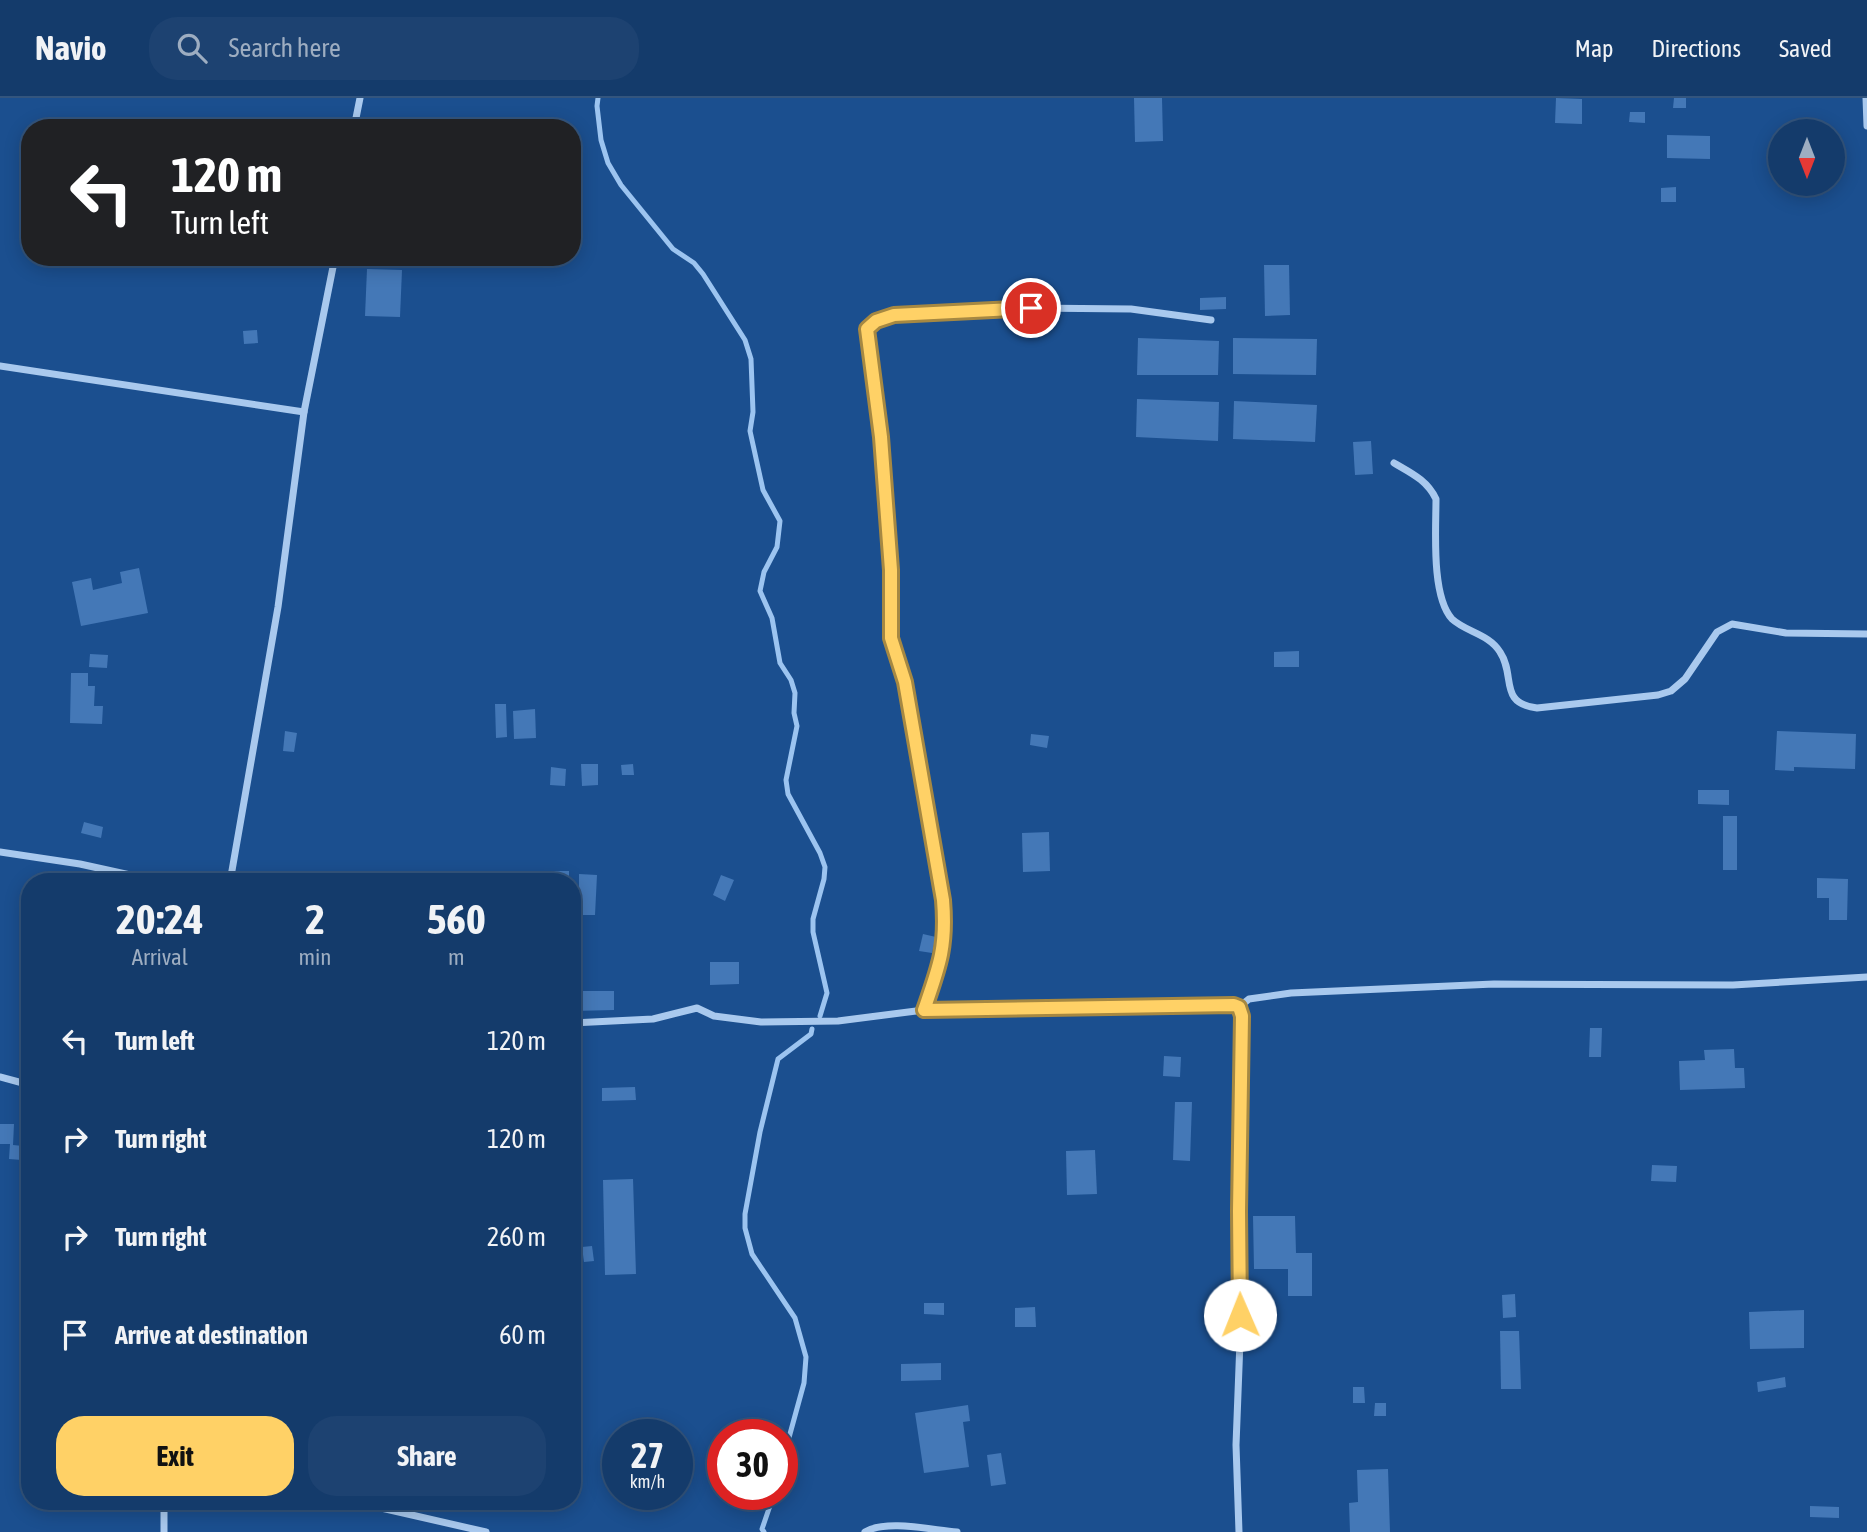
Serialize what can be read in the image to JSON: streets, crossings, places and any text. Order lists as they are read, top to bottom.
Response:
{
  "north": "bottom",
  "page": {
    "header": "Navio",
    "search": "Search here",
    "nav": ["Map", "Directions", "Saved"],
    "turn": ["120 m", "Turn left"],
    "eta": [
      "20:24",
      "Arrival",
      "2",
      "min",
      "560",
      "m"
    ],
    "list": [
      {
        "name": "Turn left",
        "value": "120 m"
      },
      {
        "name": "Turn right",
        "value": "120 m"
      },
      {
        "name": "Turn right",
        "value": "260 m"
      },
      {
        "name": "Arrive at destination",
        "value": "60 m"
      }
    ],
    "buttons": ["Exit", "Share"],
    "speed": "27 km/h",
    "limit": "30"
  }
}
